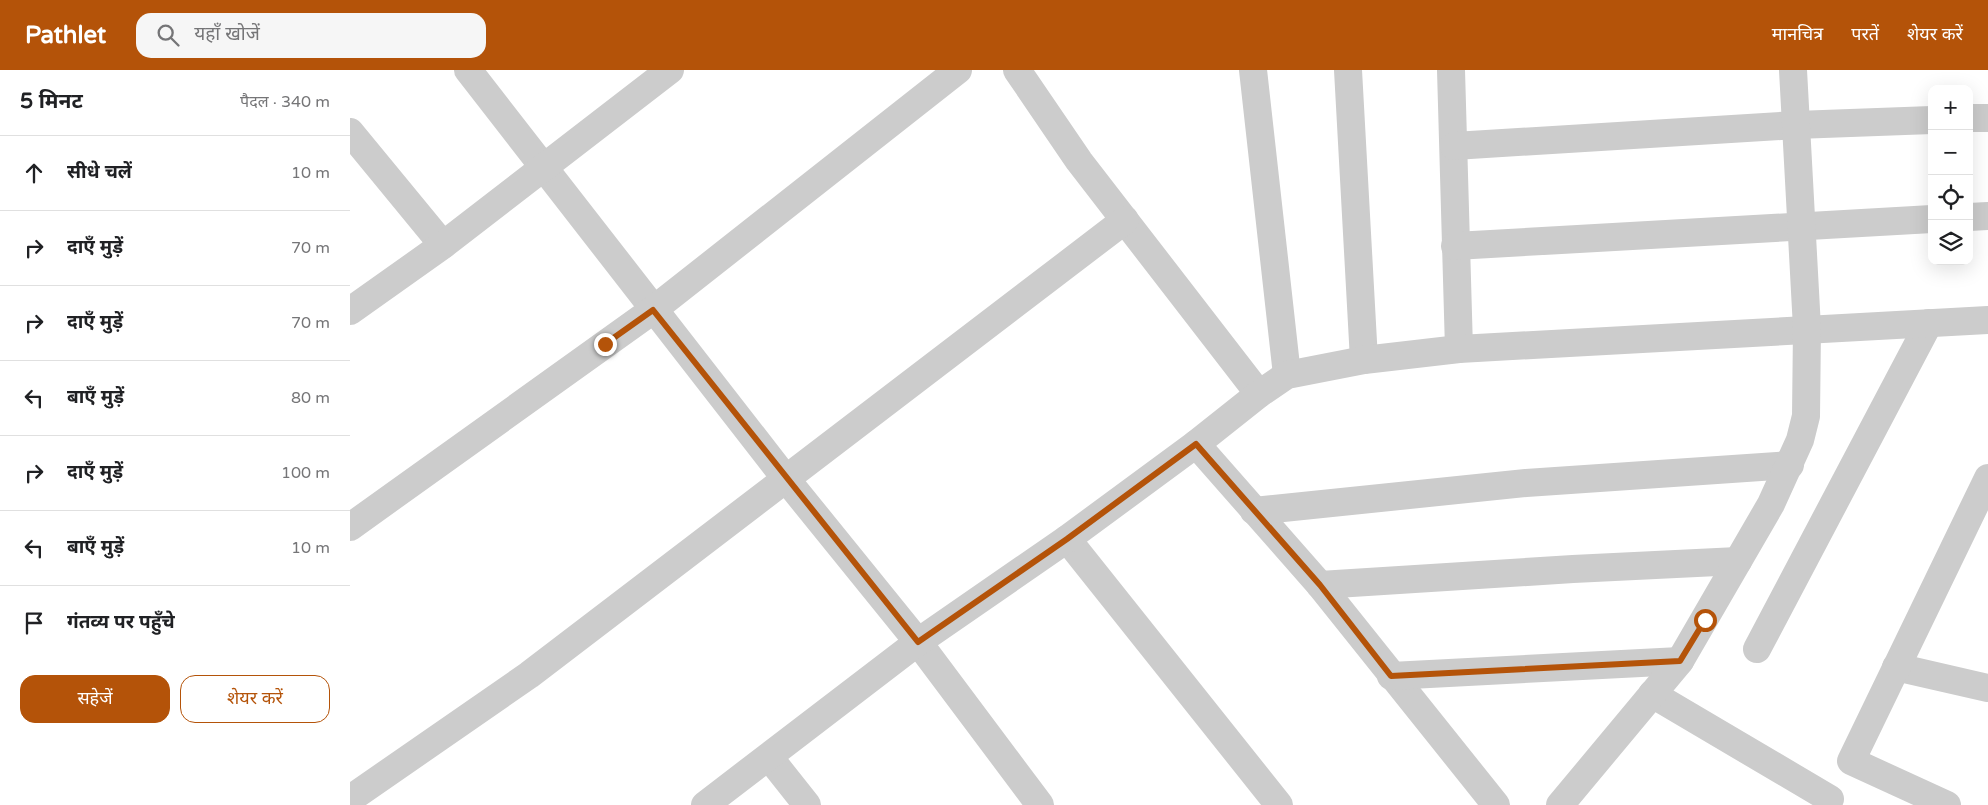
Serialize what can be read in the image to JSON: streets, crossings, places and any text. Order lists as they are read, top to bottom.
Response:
{
  "page": {
    "header": "Pathlet",
    "search": "यहाँ खोजें",
    "nav": ["मानचित्र", "परतें", "शेयर करें"],
    "heading": ["5 मिनट", "पैदल · 340 m"],
    "map_buttons": ["+", "−"],
    "list": [
      ["सीधे चलें", "10 m"],
      ["दाएँ मुड़ें", "70 m"],
      ["दाएँ मुड़ें", "70 m"],
      ["बाएँ मुड़ें", "80 m"],
      ["दाएँ मुड़ें", "100 m"],
      ["बाएँ मुड़ें", "10 m"],
      "गंतव्य पर पहुँचे"
    ],
    "buttons": ["सहेजें", "शेयर करें"]
  }
}
